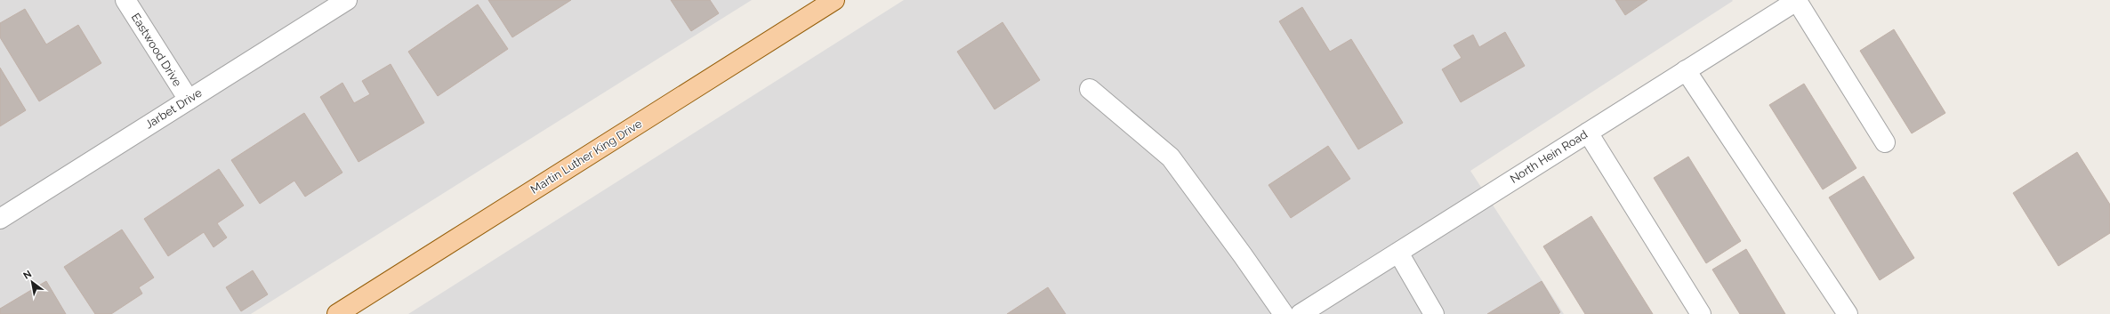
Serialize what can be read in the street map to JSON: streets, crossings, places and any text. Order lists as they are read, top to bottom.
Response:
{
  "streets": {
    "main road": ["Martin Luther King Drive"],
    "street": ["Eastwood Drive", "Jarbet Drive", "North Hein Road"]
  },
  "crossings": [
    ["Eastwood Drive", "Jarbet Drive"]
  ],
  "north": "top left"
}
